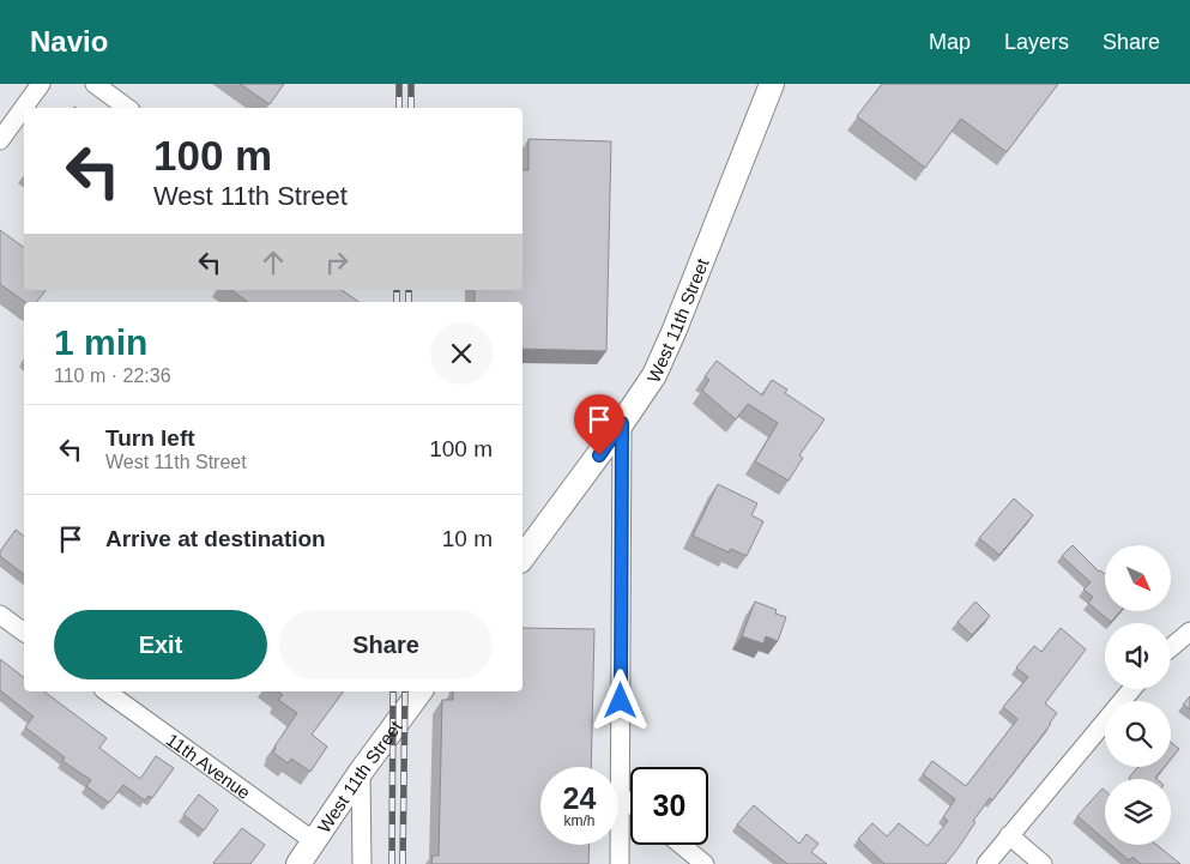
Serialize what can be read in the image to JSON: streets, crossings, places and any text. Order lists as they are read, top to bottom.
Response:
{
  "streets": {
    "street": ["West 11th Street", "11th Avenue"]
  },
  "crossings": [
    ["West 11th Street", "11th Avenue"]
  ],
  "north": "bottom right",
  "page": {
    "header": "Navio",
    "nav": ["Map", "Layers", "Share"],
    "turn": ["100 m", "West 11th Street"],
    "heading": ["1 min", "110 m · 22:36"],
    "list": [
      {
        "name": "Turn left",
        "note": "West 11th Street",
        "value": "100 m"
      },
      {
        "name": "Arrive at destination",
        "value": "10 m"
      }
    ],
    "buttons": ["Exit", "Share"],
    "speed": "24 km/h",
    "limit": "30"
  }
}
